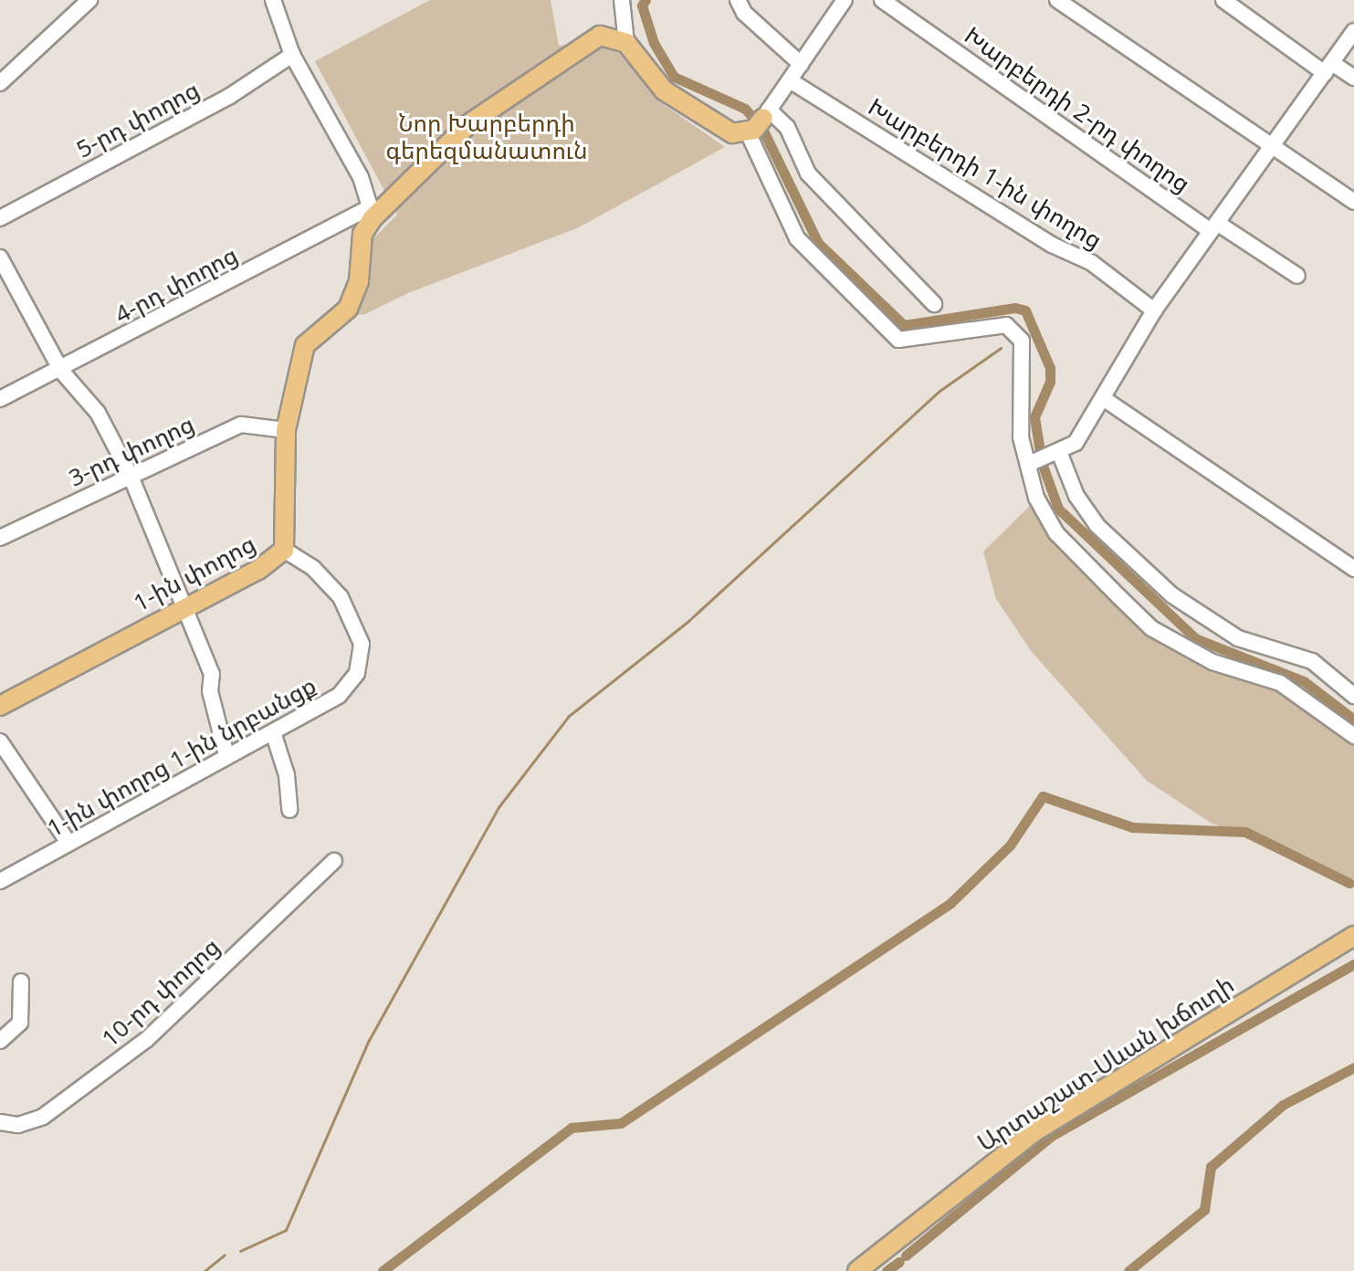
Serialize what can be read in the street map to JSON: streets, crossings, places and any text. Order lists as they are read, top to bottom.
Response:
{
  "streets": {
    "main road": ["1-ին փողոց", "Արտաշատ-Սևան խճուղի"],
    "street": [
      "Խարբերդի 2-րդ փողոց",
      "5-րդ փողոց",
      "Խարբերդի 1-ին փողոց",
      "4-րդ փողոց",
      "3-րդ փողոց",
      "1-ին փողոց 1-ին նրբանցք",
      "10-րդ փողոց"
    ]
  },
  "crossings": [
    ["4-րդ փողոց", "1-ին փողոց"],
    ["3-րդ փողոց", "1-ին փողոց"],
    ["1-ին փողոց", "1-ին փողոց 1-ին նրբանցք"]
  ],
  "parks": ["Նոր Խարբերդի գերեզմանատուն"]
}
